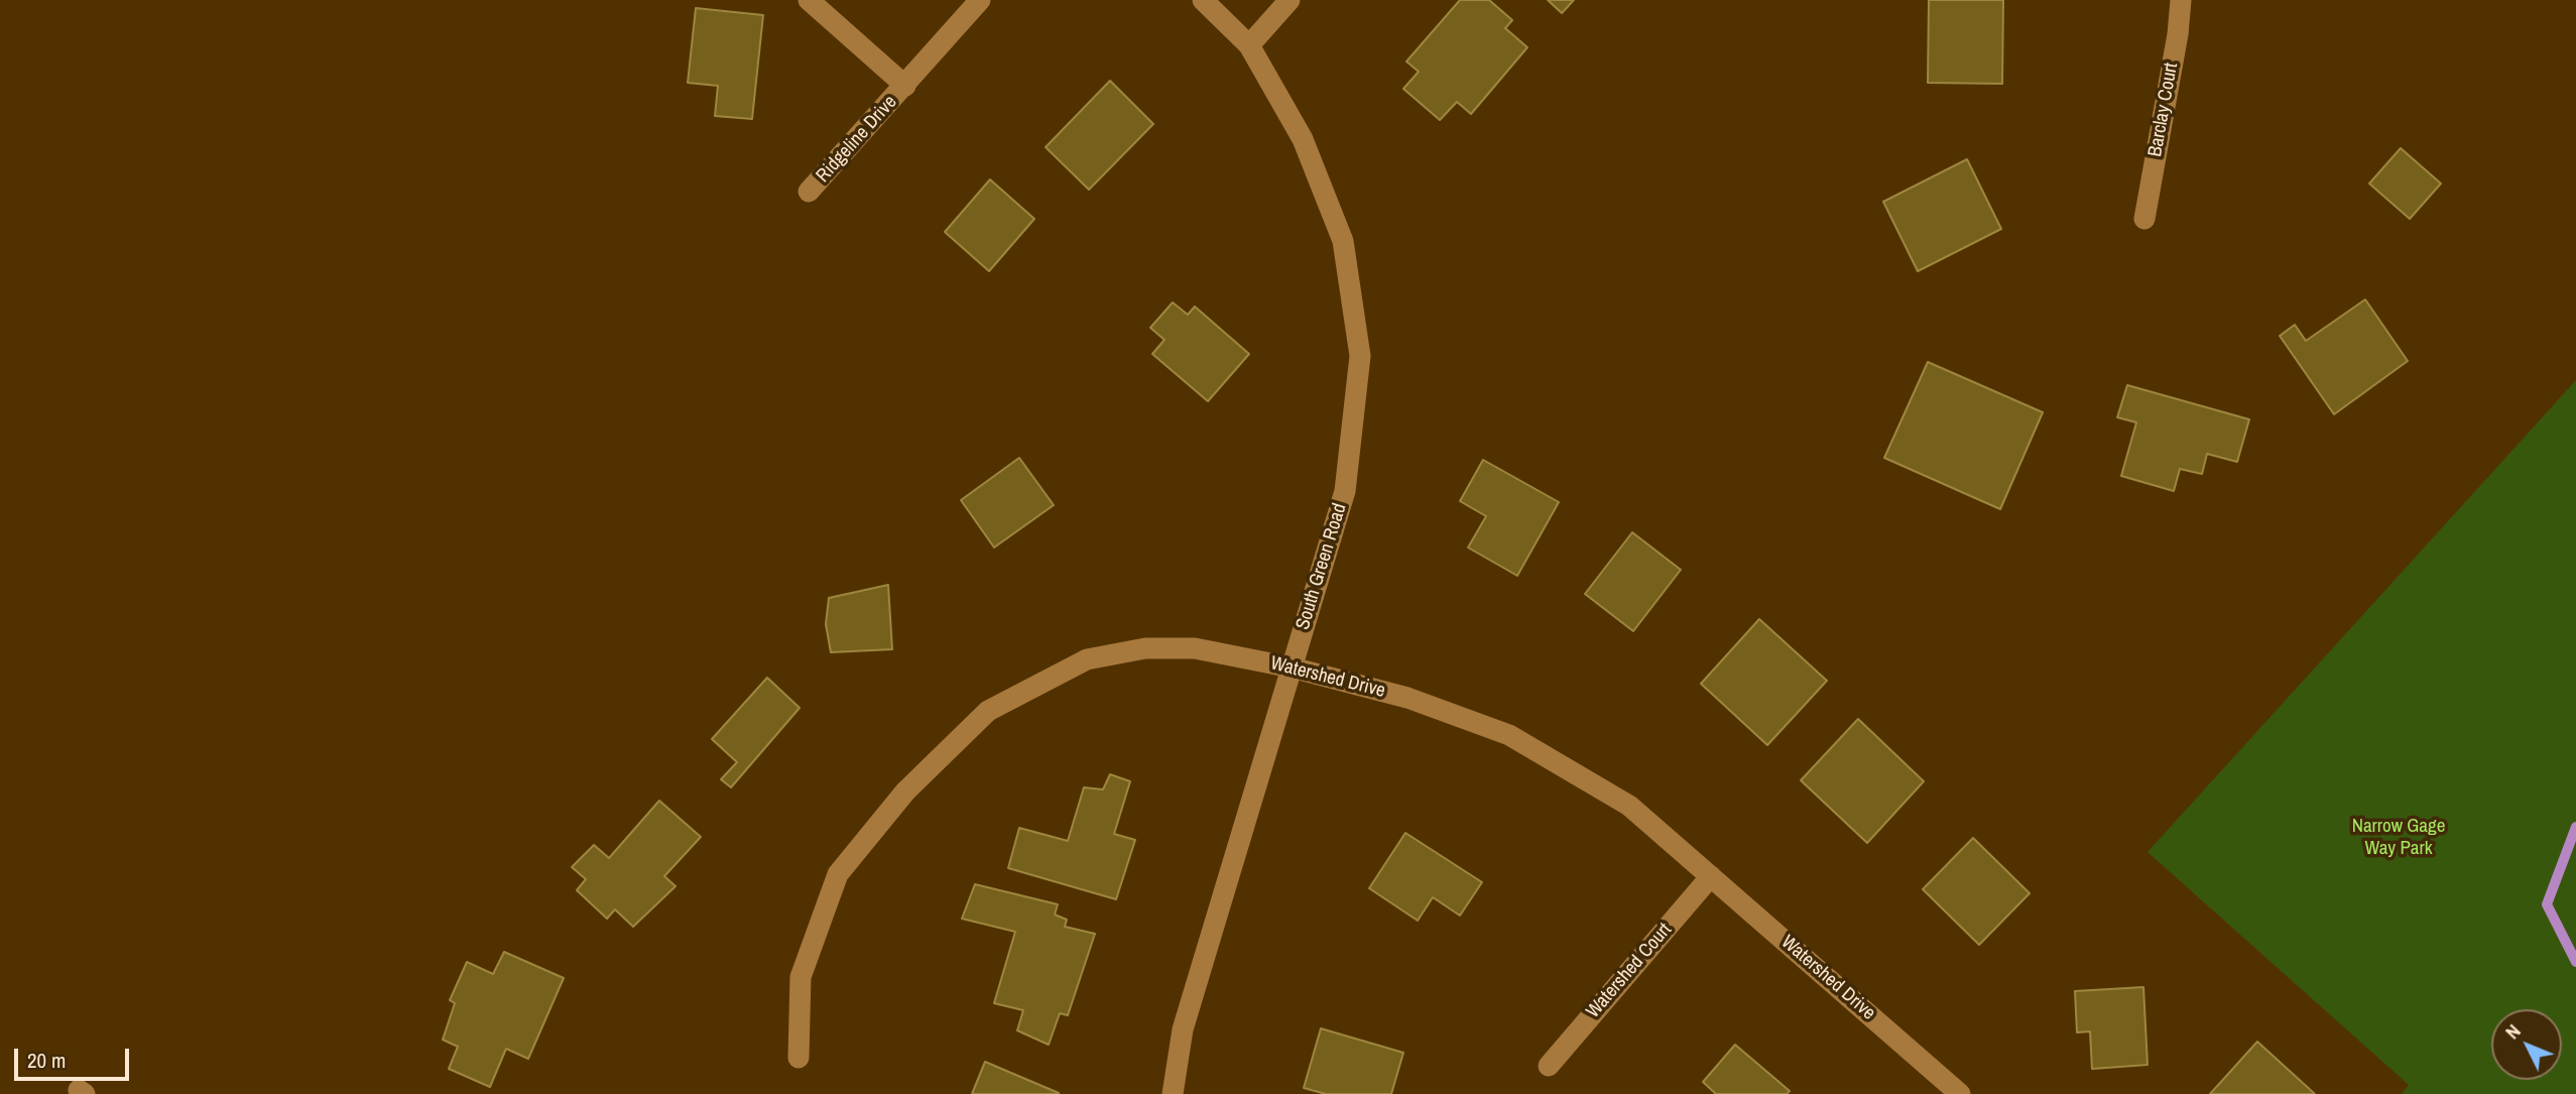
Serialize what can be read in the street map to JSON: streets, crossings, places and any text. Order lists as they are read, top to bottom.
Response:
{
  "streets": {
    "street": [
      "Barclay Court",
      "Ridgeline Drive",
      "South Green Road",
      "Watershed Drive",
      "Watershed Court"
    ]
  },
  "crossings": [
    ["South Green Road", "Watershed Drive"],
    ["Watershed Drive", "Watershed Court"]
  ],
  "parks": ["Narrow Gage Way Park"],
  "scale_bar": "20 m",
  "north": "top left"
}
